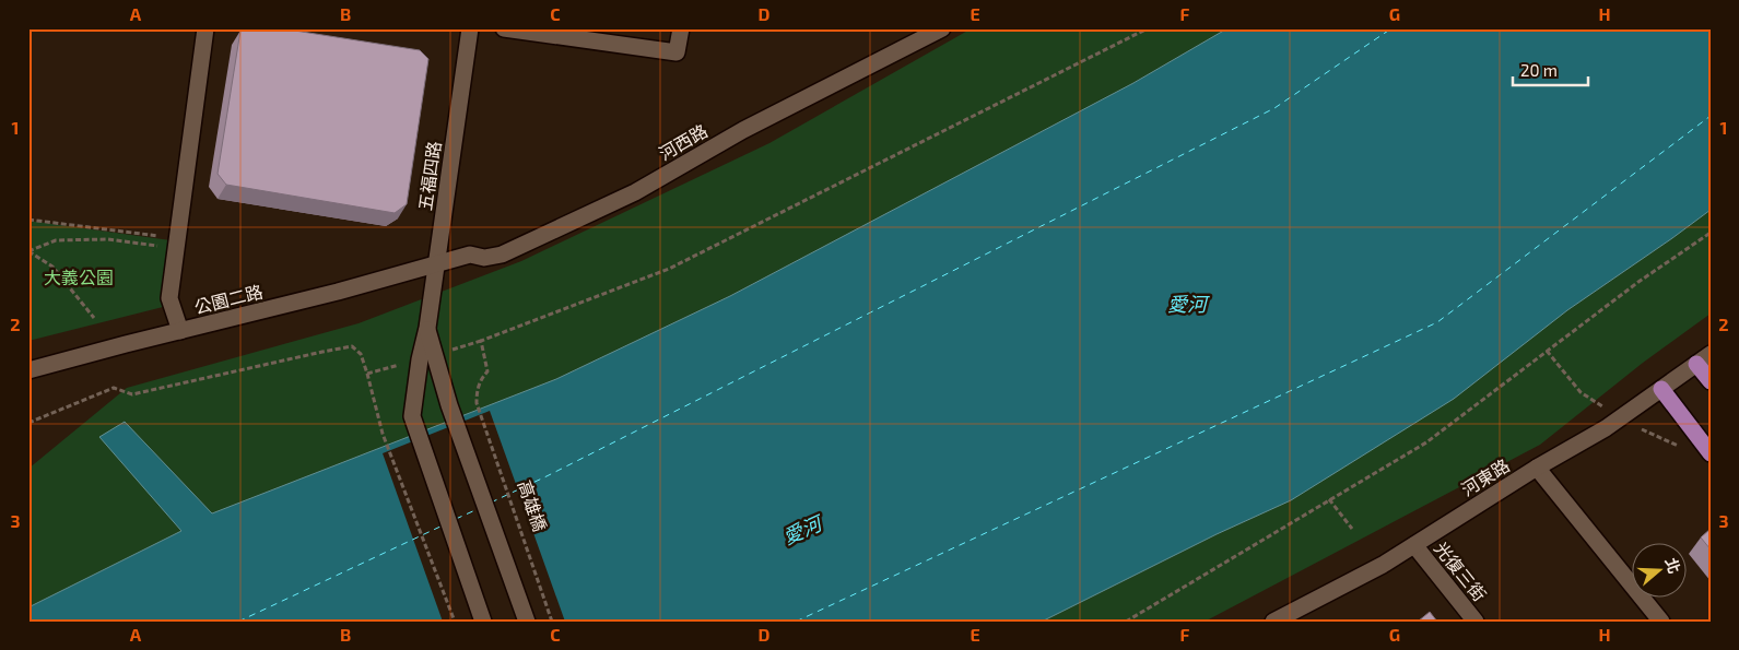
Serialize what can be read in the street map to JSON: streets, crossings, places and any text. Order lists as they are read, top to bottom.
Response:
{
  "streets": {
    "street": [
      "河西路",
      "五福四路",
      "公園二路",
      "河東路",
      "光復三街"
    ],
    "path": ["高雄橋"]
  },
  "crossings": [
    ["河西路", "五福四路"],
    ["河西路", "公園二路"],
    ["五福四路", "公園二路"],
    ["河東路", "光復三街"]
  ],
  "water": ["愛河"],
  "parks": ["大義公園"],
  "scale_bar": "20 m",
  "north": "right",
  "grid": {
    "columns": [
      "A",
      "B",
      "C",
      "D",
      "E",
      "F",
      "G",
      "H"
    ],
    "rows": ["1", "2", "3"]
  }
}
